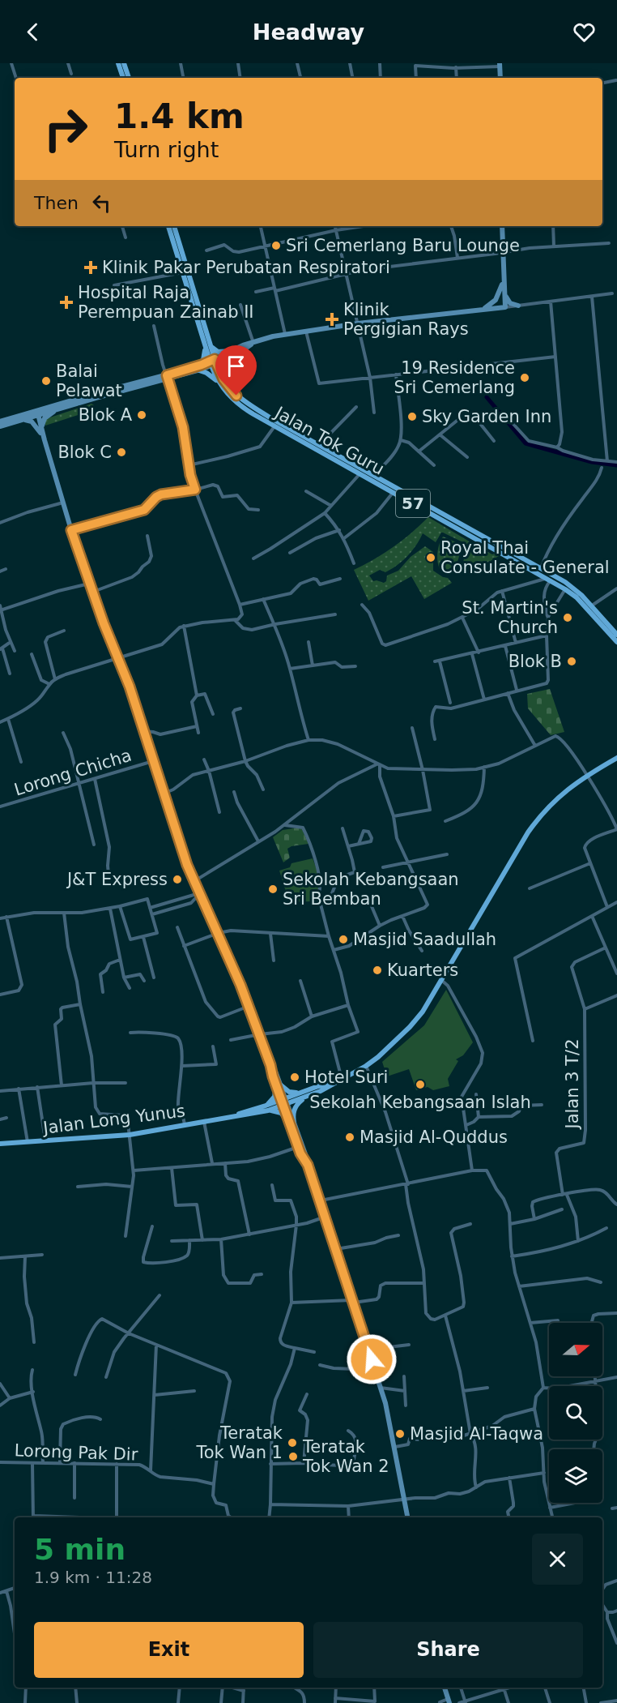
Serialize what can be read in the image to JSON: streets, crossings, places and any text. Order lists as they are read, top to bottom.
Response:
{
  "streets": {
    "main road": ["Jalan Tok Guru", "57", "Jalan Long Yunus"],
    "street": ["Lorong Chicha", "Jalan 3 T/2", "Lorong Pak Dir"]
  },
  "places": {
    "other": [
      "Sri Cemerlang Baru Lounge",
      "19 Residence Sri Cemerlang",
      "Balai Pelawat",
      "Blok A",
      "Sky Garden Inn",
      "Blok C",
      "Royal Thai Consulate - General",
      "St. Martin's Church",
      "Blok B",
      "J&T Express",
      "Sekolah Kebangsaan Sri Bemban",
      "Masjid Saadullah",
      "Kuarters",
      "Hotel Suri",
      "Sekolah Kebangsaan Islah",
      "Masjid Al-Quddus",
      "Masjid Al-Taqwa",
      "Teratak Tok Wan 1",
      "Teratak Tok Wan 2"
    ],
    "health": ["Klinik Pakar Perubatan Respiratori", "Hospital Raja Perempuan Zainab II", "Klinik Pergigian Rays"]
  },
  "north": "right",
  "page": {
    "header": "Headway",
    "turn": ["1.4 km", "Turn right"],
    "then": "Then",
    "heading": ["5 min", "1.9 km · 11:28"],
    "buttons": ["Exit", "Share"]
  }
}
